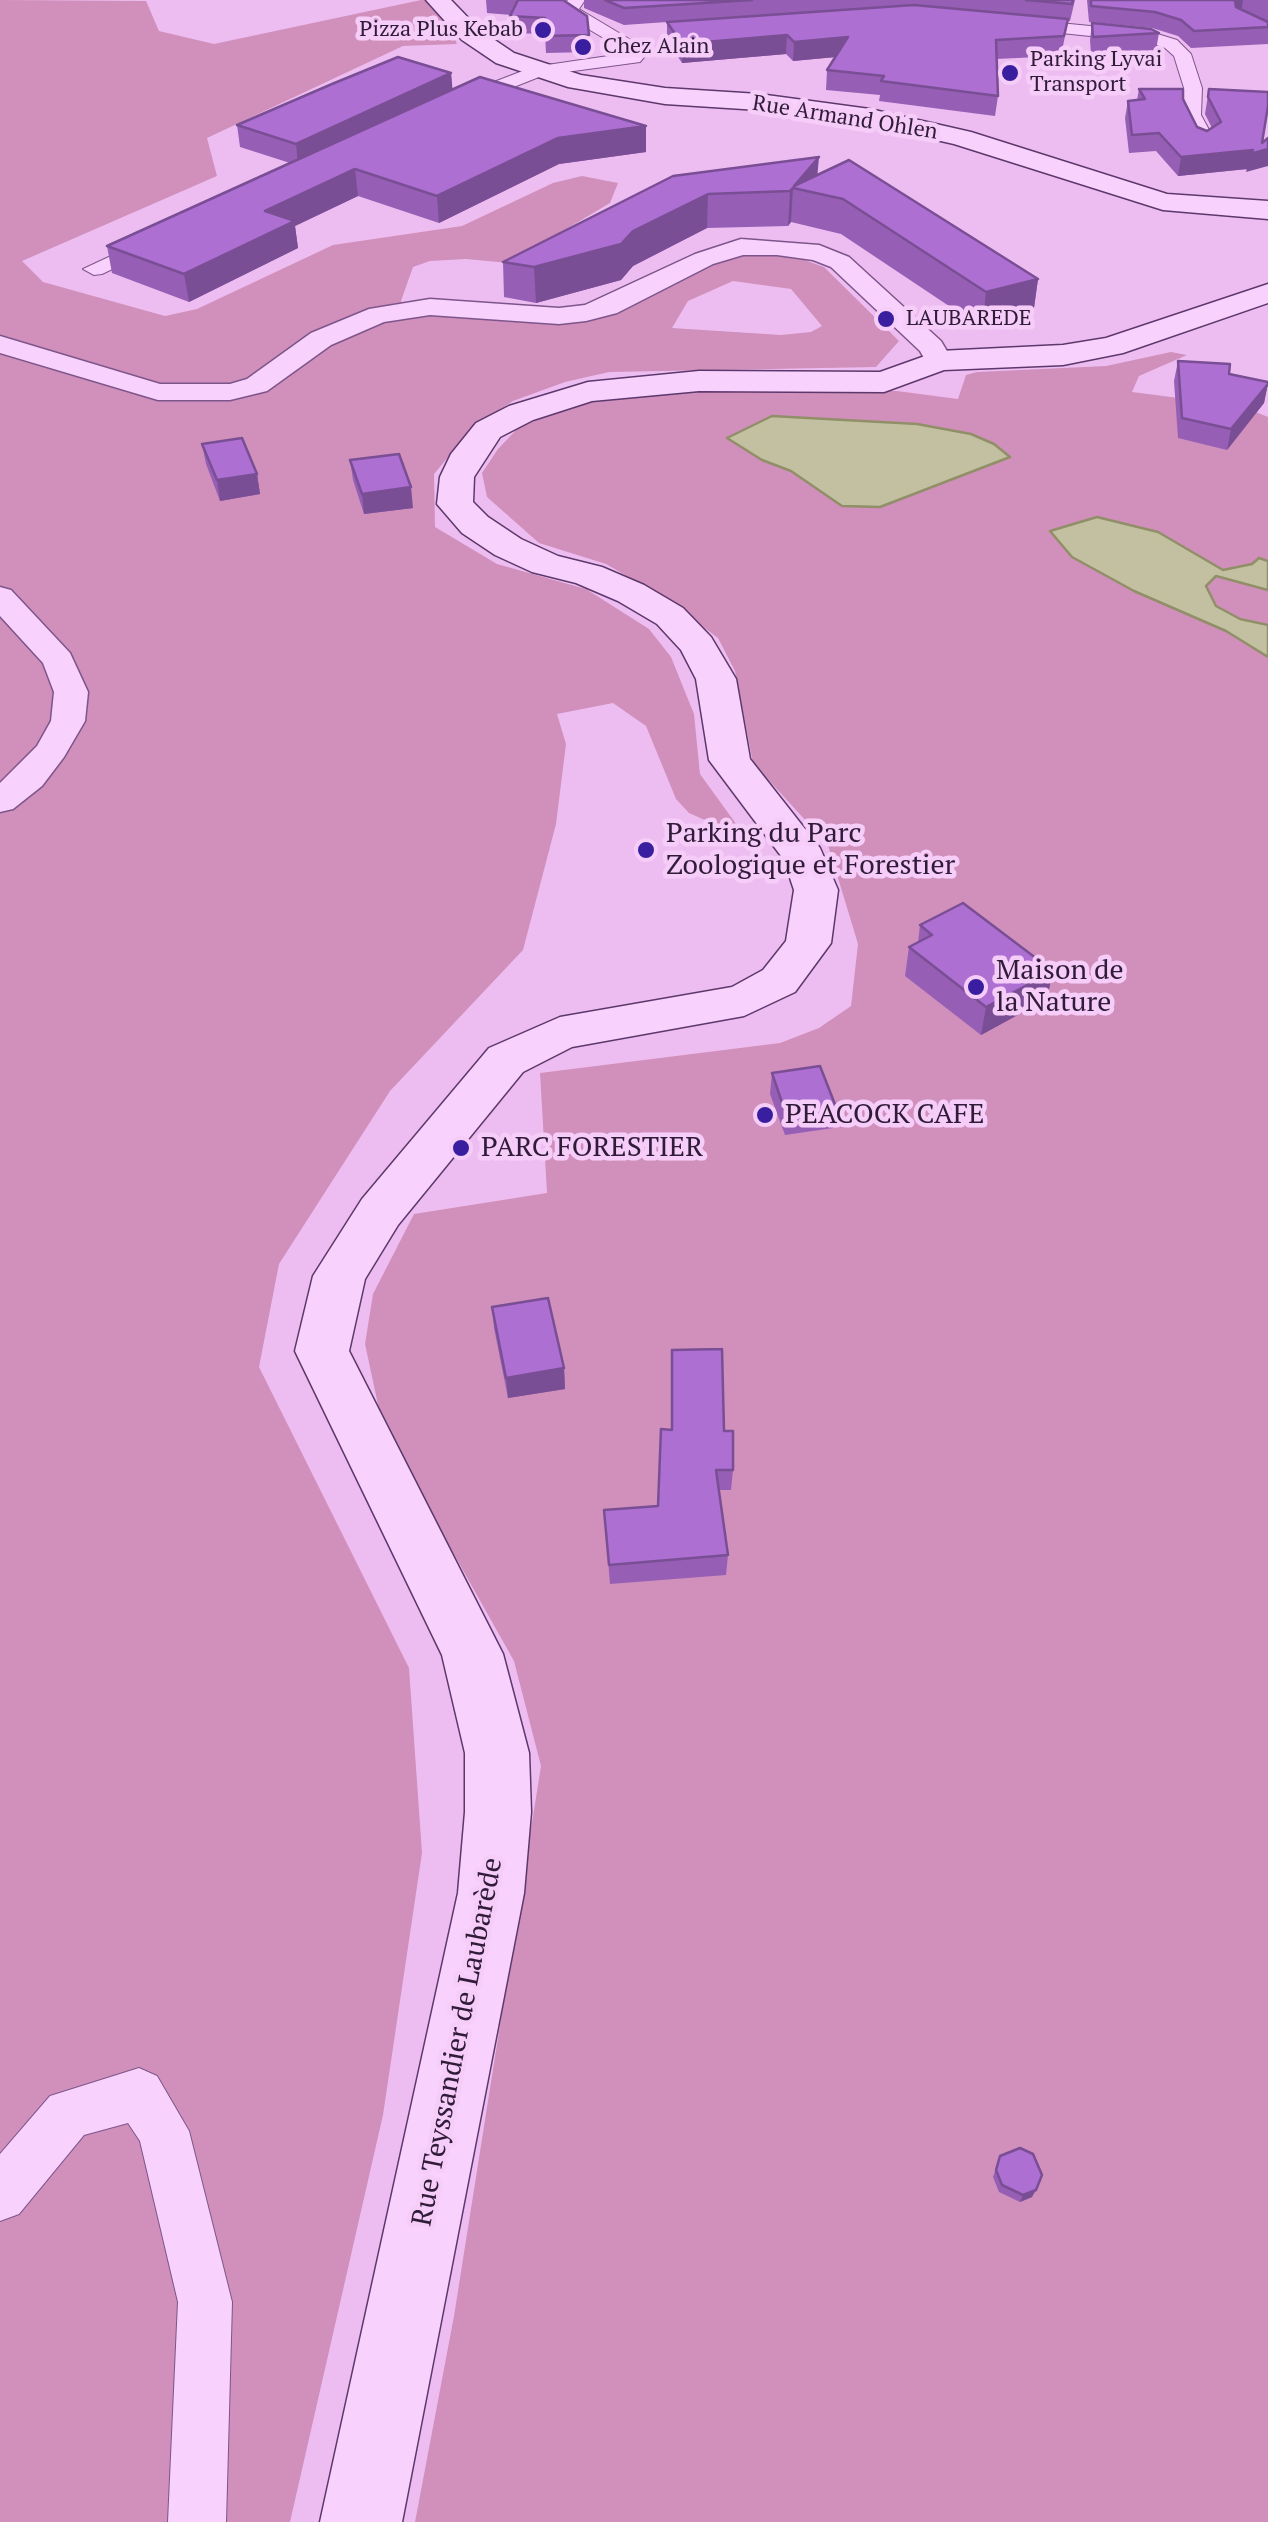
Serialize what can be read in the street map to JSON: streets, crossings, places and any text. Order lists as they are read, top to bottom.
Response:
{
  "streets": {
    "main road": ["Rue Armand Ohlen", "Rue Teyssandier de Laubarède"]
  },
  "places": [
    "Pizza Plus Kebab",
    "Chez Alain",
    "Parking Lyvai Transport",
    "LAUBAREDE",
    "Parking du Parc Zoologique et Forestier",
    "Maison de la Nature",
    "PEACOCK CAFE",
    "PARC FORESTIER"
  ]
}
